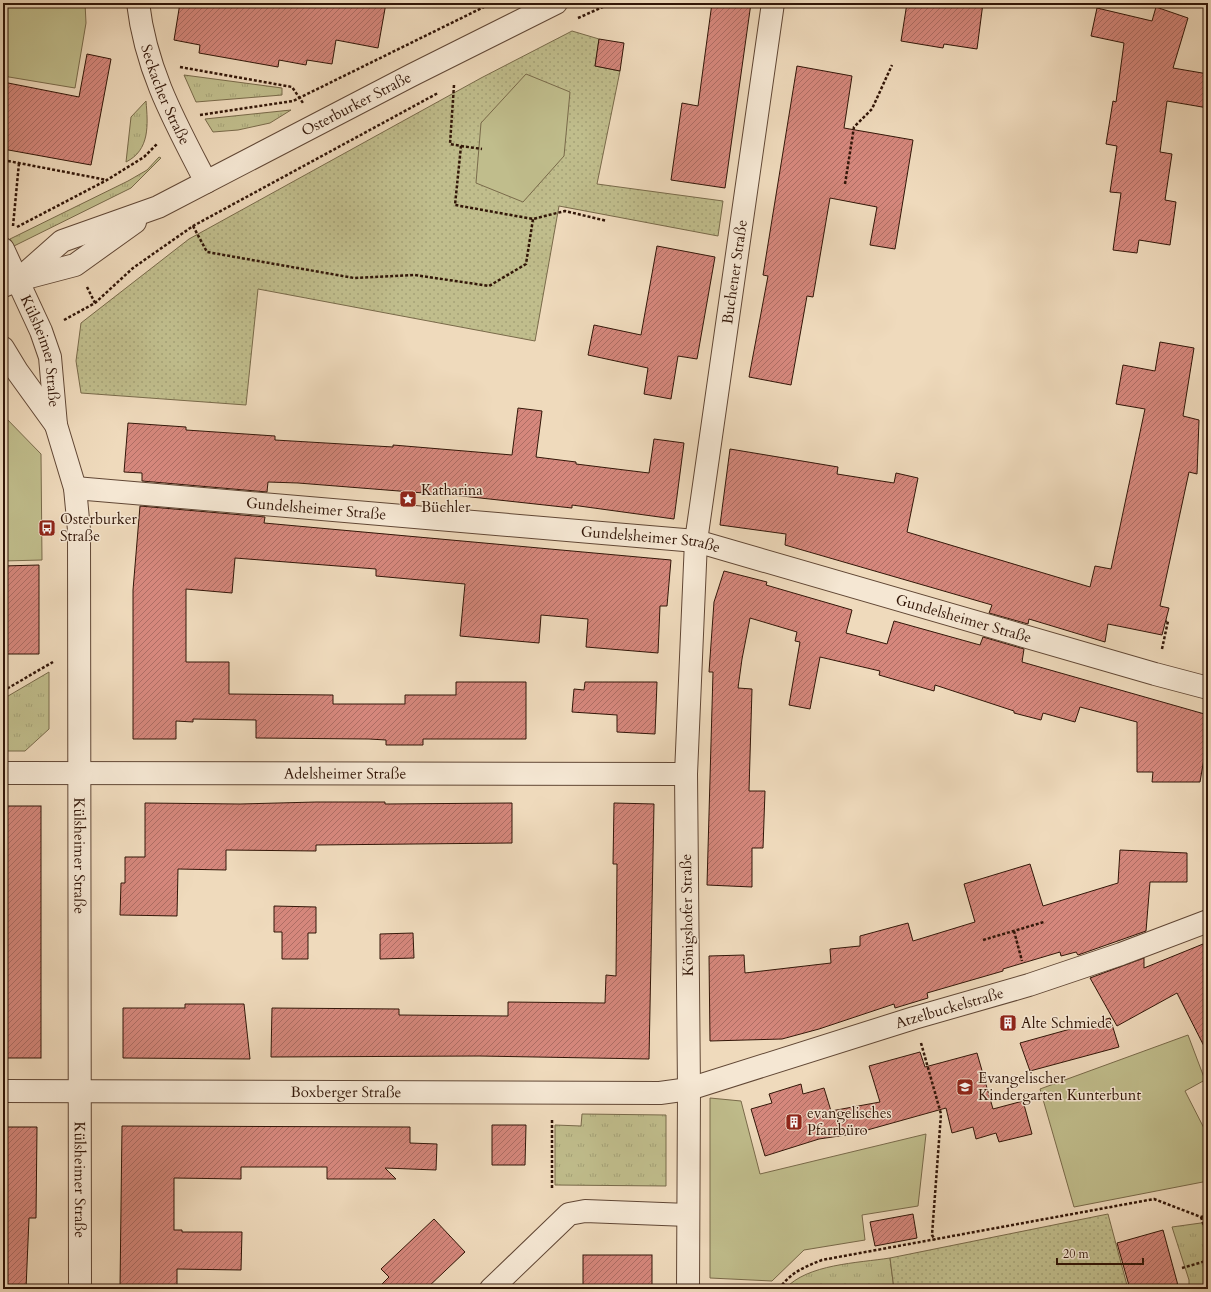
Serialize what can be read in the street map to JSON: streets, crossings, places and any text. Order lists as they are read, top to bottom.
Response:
{
  "streets": {
    "street": [
      "Seckacher Straße",
      "Osterburker Straße",
      "Buchener Straße",
      "Külsheimer Straße",
      "Gundelsheimer Straße",
      "Adelsheimer Straße",
      "Königshofer Straße",
      "Atzelbuckelstraße",
      "Boxberger Straße"
    ]
  },
  "crossings": [
    ["Seckacher Straße", "Osterburker Straße"],
    ["Osterburker Straße", "Külsheimer Straße"],
    ["Buchener Straße", "Gundelsheimer Straße"],
    ["Buchener Straße", "Königshofer Straße"],
    ["Külsheimer Straße", "Gundelsheimer Straße"],
    ["Külsheimer Straße", "Adelsheimer Straße"],
    ["Külsheimer Straße", "Boxberger Straße"],
    ["Gundelsheimer Straße", "Königshofer Straße"],
    ["Adelsheimer Straße", "Königshofer Straße"],
    ["Königshofer Straße", "Atzelbuckelstraße"],
    ["Königshofer Straße", "Boxberger Straße"],
    ["Atzelbuckelstraße", "Boxberger Straße"]
  ],
  "places": {
    "place": ["Katharina Büchler"],
    "bus stop": ["Osterburker Straße"],
    "building": ["Alte Schmiede", "evangelisches Pfarrbüro"],
    "school or university": ["Evangelischer Kindergarten Kunterbunt"]
  },
  "scale_bar": "20 m"
}
